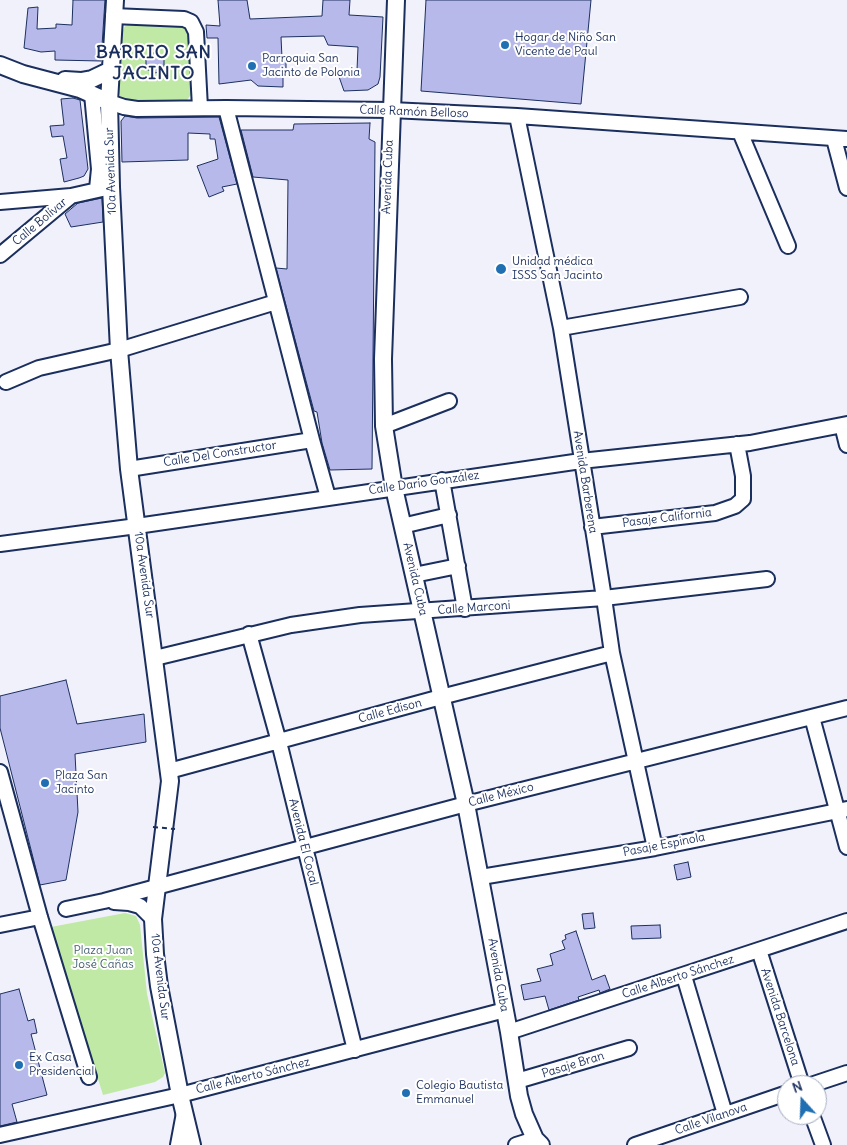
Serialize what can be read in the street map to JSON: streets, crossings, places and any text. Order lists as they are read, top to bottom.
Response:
{
  "streets": {
    "main road": ["Calle Ramón Belloso", "10a Avenida Sur", "Avenida Cuba"],
    "street": [
      "Calle Bolívar",
      "Calle Del Constructor",
      "Avenida Barberena",
      "Calle Darío González",
      "Pasaje California",
      "Calle Marconi",
      "Calle Edison",
      "Calle México",
      "Avenida El Cocal",
      "Pasaje Espinola",
      "Calle Alberto Sánchez",
      "Avenida Barcelona",
      "Pasaje Bran",
      "Calle Vilanova"
    ]
  },
  "crossings": [
    ["Calle Ramón Belloso", "10a Avenida Sur"],
    ["Calle Ramón Belloso", "Avenida Cuba"],
    ["Calle Ramón Belloso", "Avenida Barberena"],
    ["10a Avenida Sur", "Calle Bolívar"],
    ["10a Avenida Sur", "Calle Del Constructor"],
    ["10a Avenida Sur", "Calle Darío González"],
    ["10a Avenida Sur", "Calle Marconi"],
    ["10a Avenida Sur", "Calle Edison"],
    ["10a Avenida Sur", "Calle México"],
    ["10a Avenida Sur", "Calle Alberto Sánchez"],
    ["Avenida Cuba", "Calle Darío González"],
    ["Avenida Cuba", "Calle Marconi"],
    ["Avenida Cuba", "Calle Edison"],
    ["Avenida Cuba", "Calle México"],
    ["Avenida Cuba", "Pasaje Espinola"],
    ["Avenida Cuba", "Calle Alberto Sánchez"],
    ["Avenida Cuba", "Pasaje Bran"],
    ["Avenida Barberena", "Calle Darío González"],
    ["Avenida Barberena", "Pasaje California"],
    ["Avenida Barberena", "Calle Marconi"],
    ["Avenida Barberena", "Calle Edison"],
    ["Avenida Barberena", "Calle México"],
    ["Avenida Barberena", "Pasaje Espinola"],
    ["Calle Darío González", "Pasaje California"],
    ["Calle Marconi", "Avenida El Cocal"],
    ["Calle Edison", "Avenida El Cocal"],
    ["Calle México", "Avenida El Cocal"],
    ["Avenida El Cocal", "Calle Alberto Sánchez"],
    ["Calle Alberto Sánchez", "Avenida Barcelona"]
  ],
  "districts": ["BARRIO SAN JACINTO"],
  "parks": ["Plaza Juan José Cañas"],
  "places": [
    "Hogar de Niño San Vicente de Paul",
    "Parroquia San Jacinto de Polonia",
    "Unidad médica ISSS San Jacinto",
    "Plaza San Jacinto",
    "Ex Casa Presidencial",
    "Colegio Bautista Emmanuel"
  ],
  "north": "top"
}
